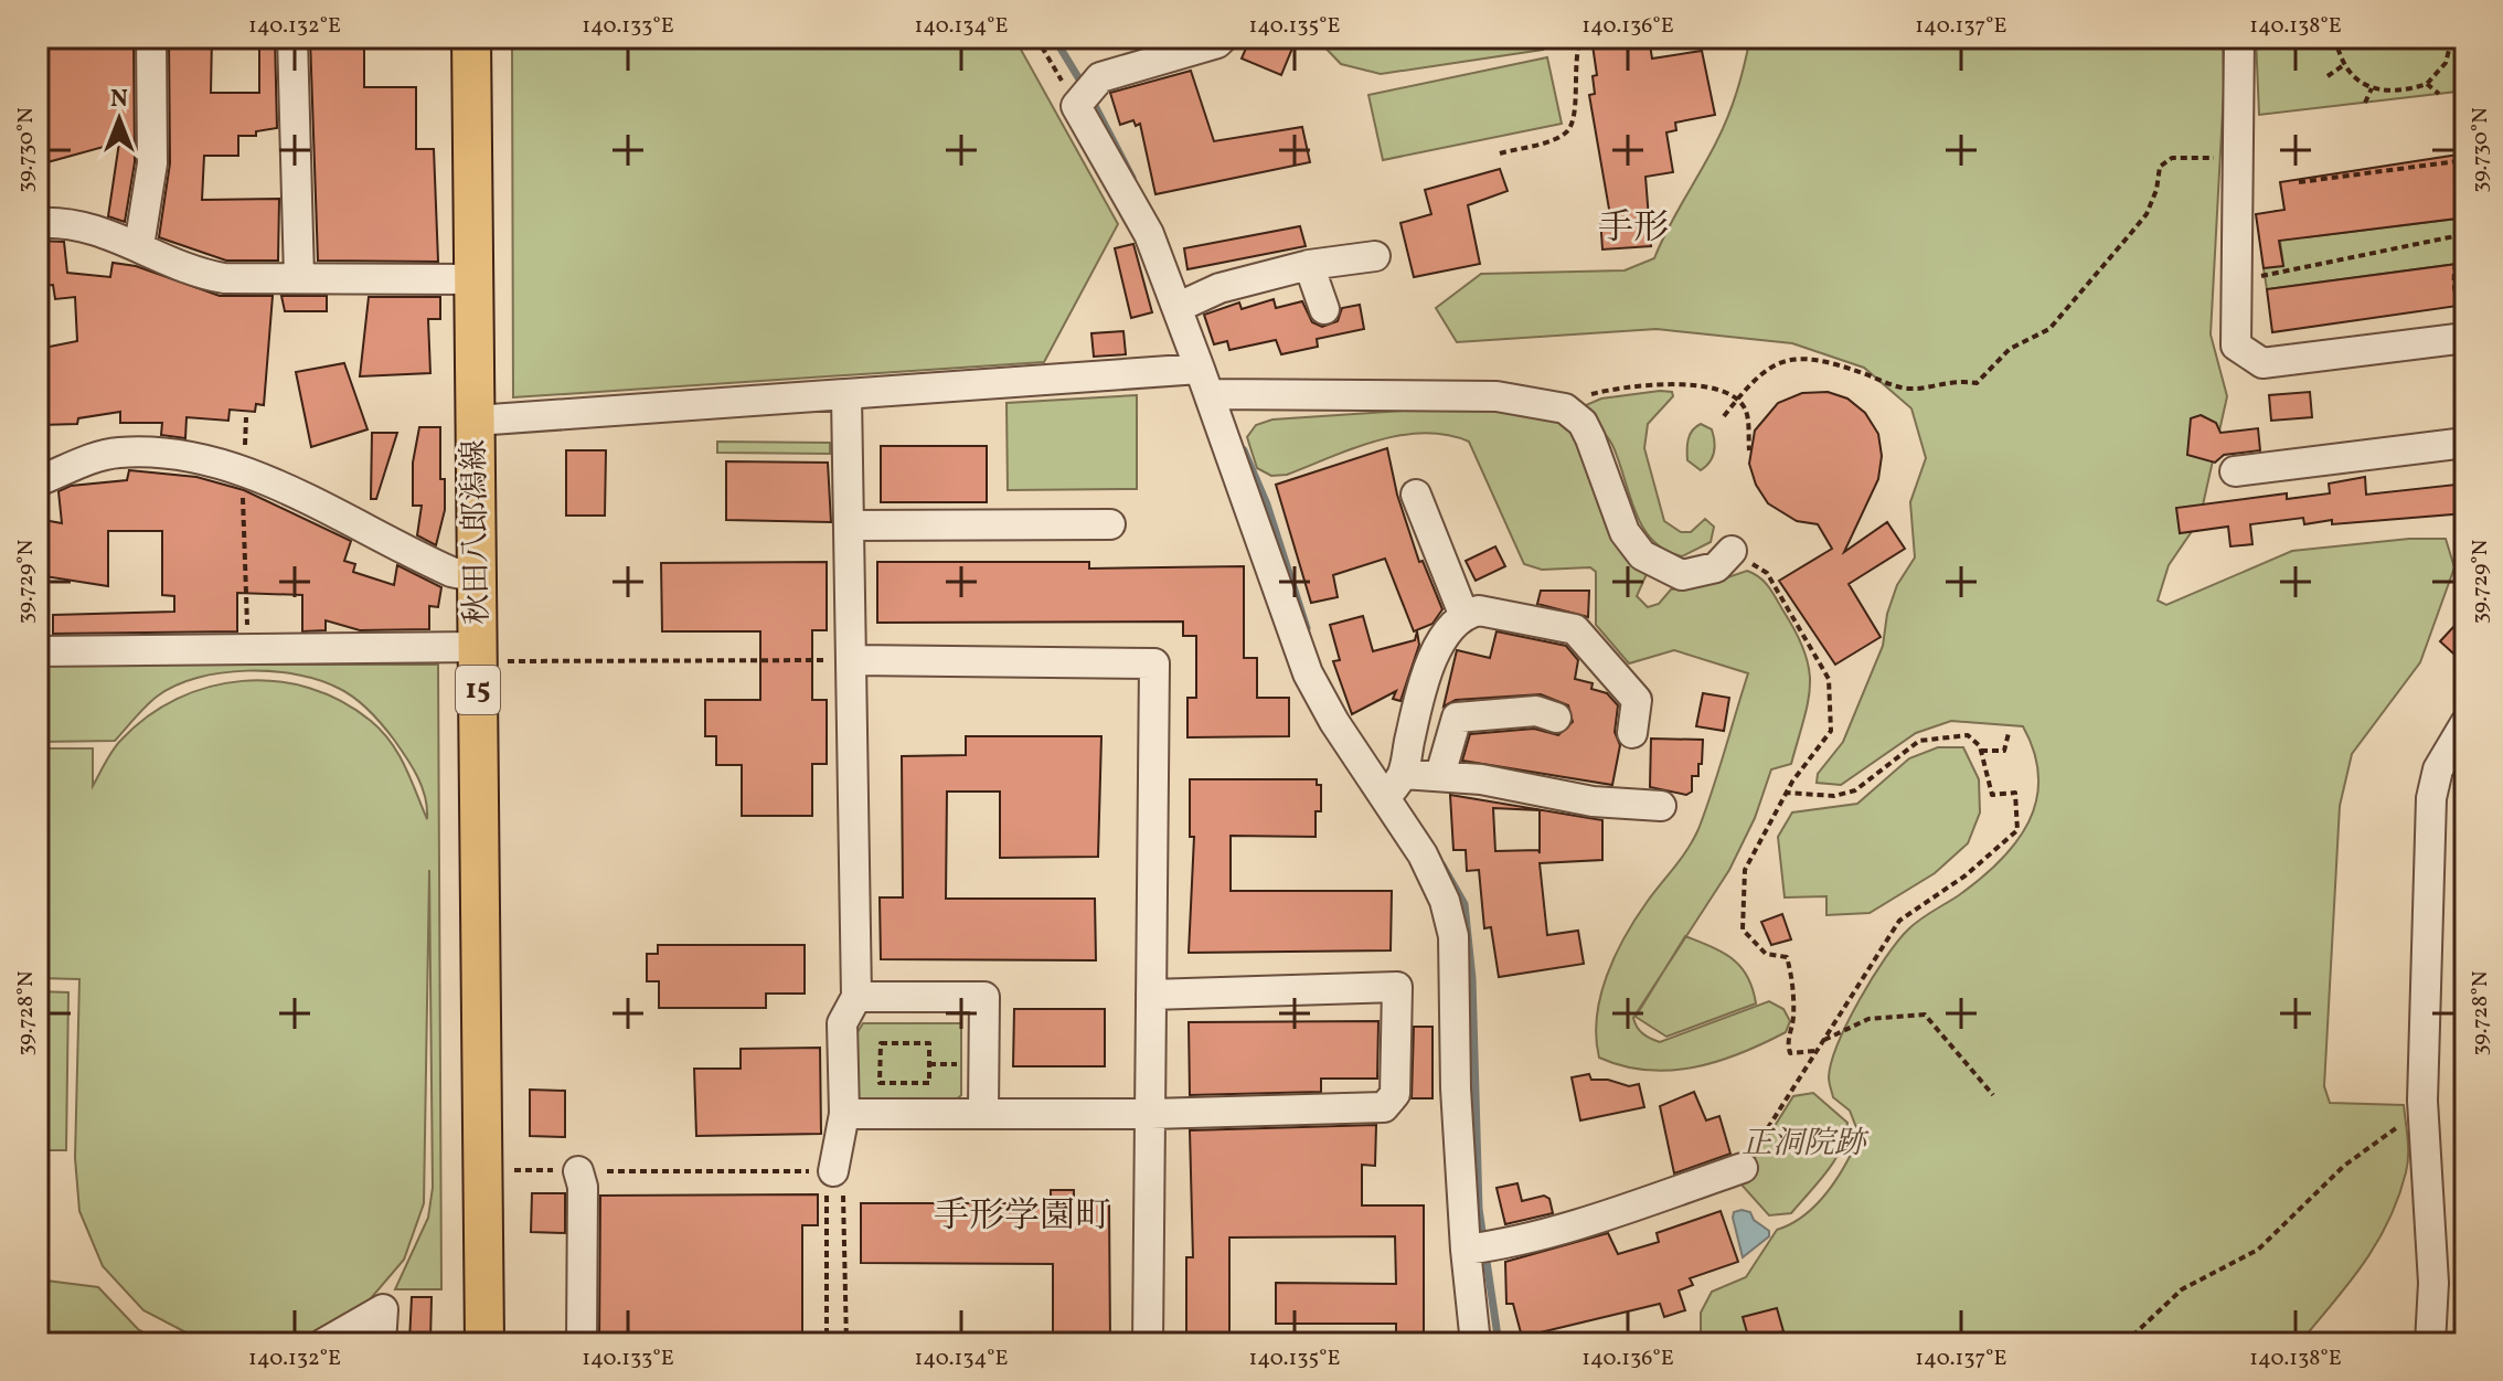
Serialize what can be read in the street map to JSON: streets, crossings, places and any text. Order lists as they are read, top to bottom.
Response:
{
  "streets": {
    "main road": ["秋田八郎潟線", "15"]
  },
  "districts": ["手形", "手形学園町"],
  "parks": ["正洞院跡"],
  "north": "top",
  "coordinates": [
    "140.132°E",
    "140.133°E",
    "140.134°E",
    "140.135°E",
    "140.136°E",
    "140.137°E",
    "140.138°E",
    "39.730°N",
    "39.729°N",
    "39.728°N"
  ]
}
